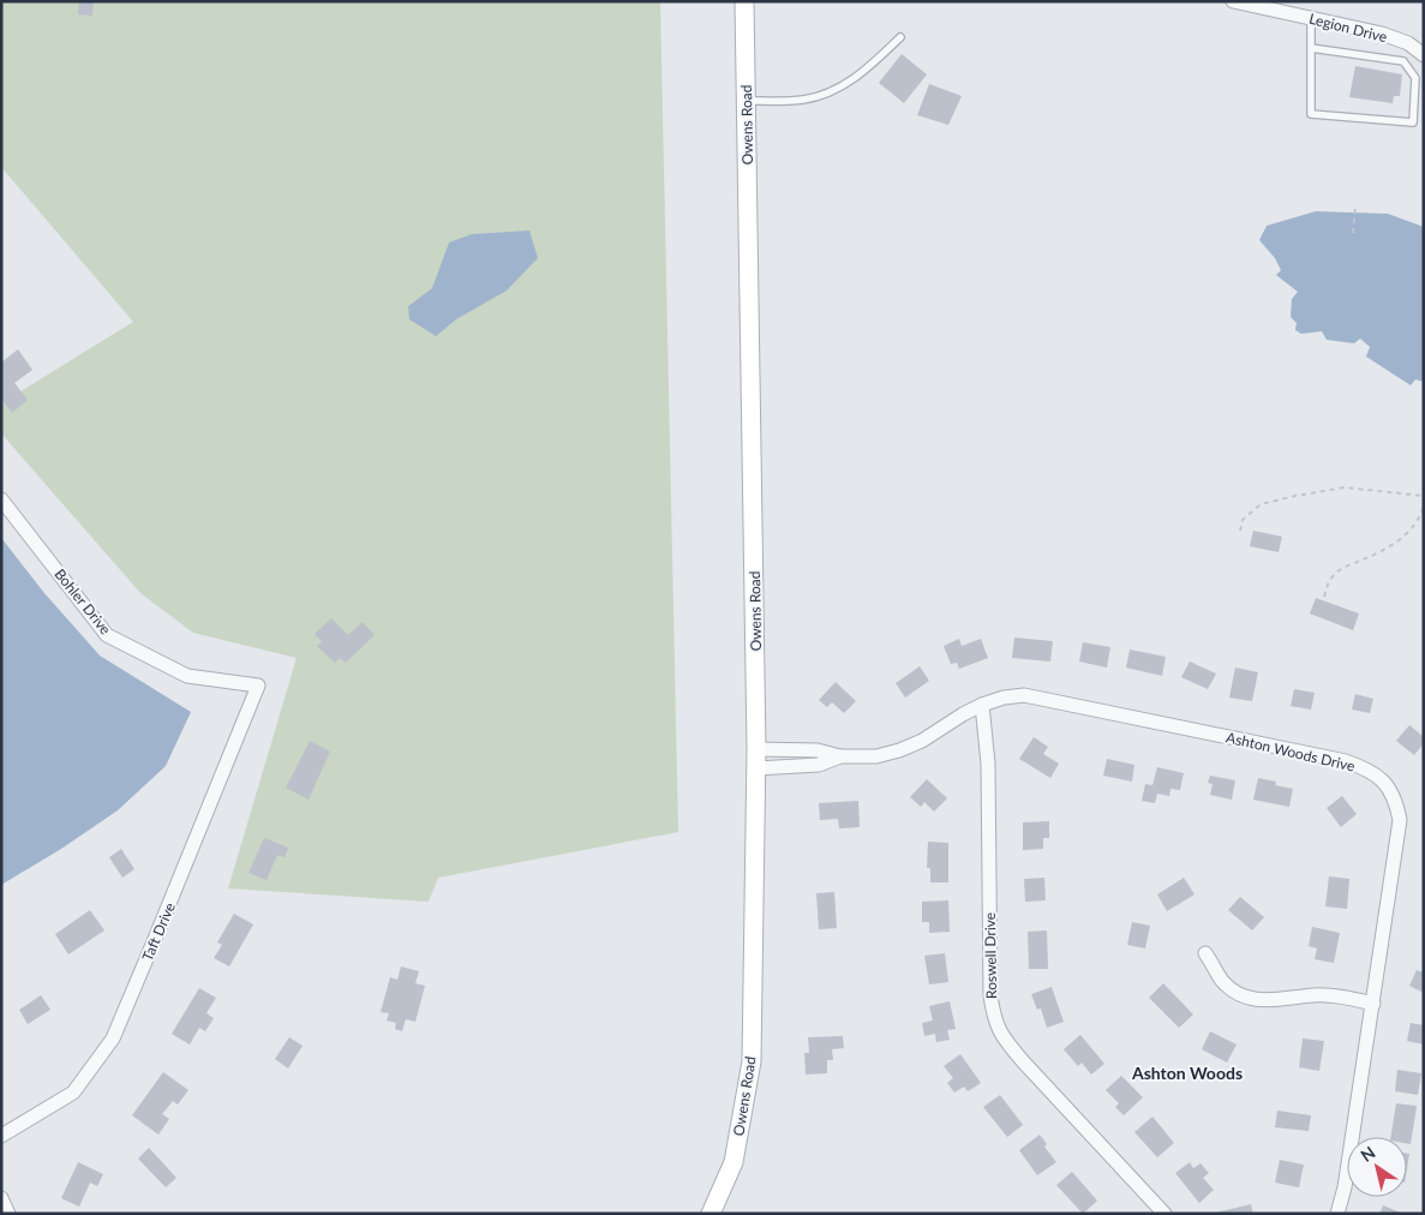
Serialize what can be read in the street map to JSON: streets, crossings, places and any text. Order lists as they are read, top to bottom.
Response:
{
  "streets": {
    "street": [
      "Legion Drive",
      "Owens Road",
      "Bohler Drive",
      "Ashton Woods Drive",
      "Taft Drive",
      "Roswell Drive"
    ]
  },
  "crossings": [
    ["Owens Road", "Ashton Woods Drive"],
    ["Bohler Drive", "Taft Drive"],
    ["Ashton Woods Drive", "Roswell Drive"]
  ],
  "districts": ["Ashton Woods"],
  "north": "top left"
}
